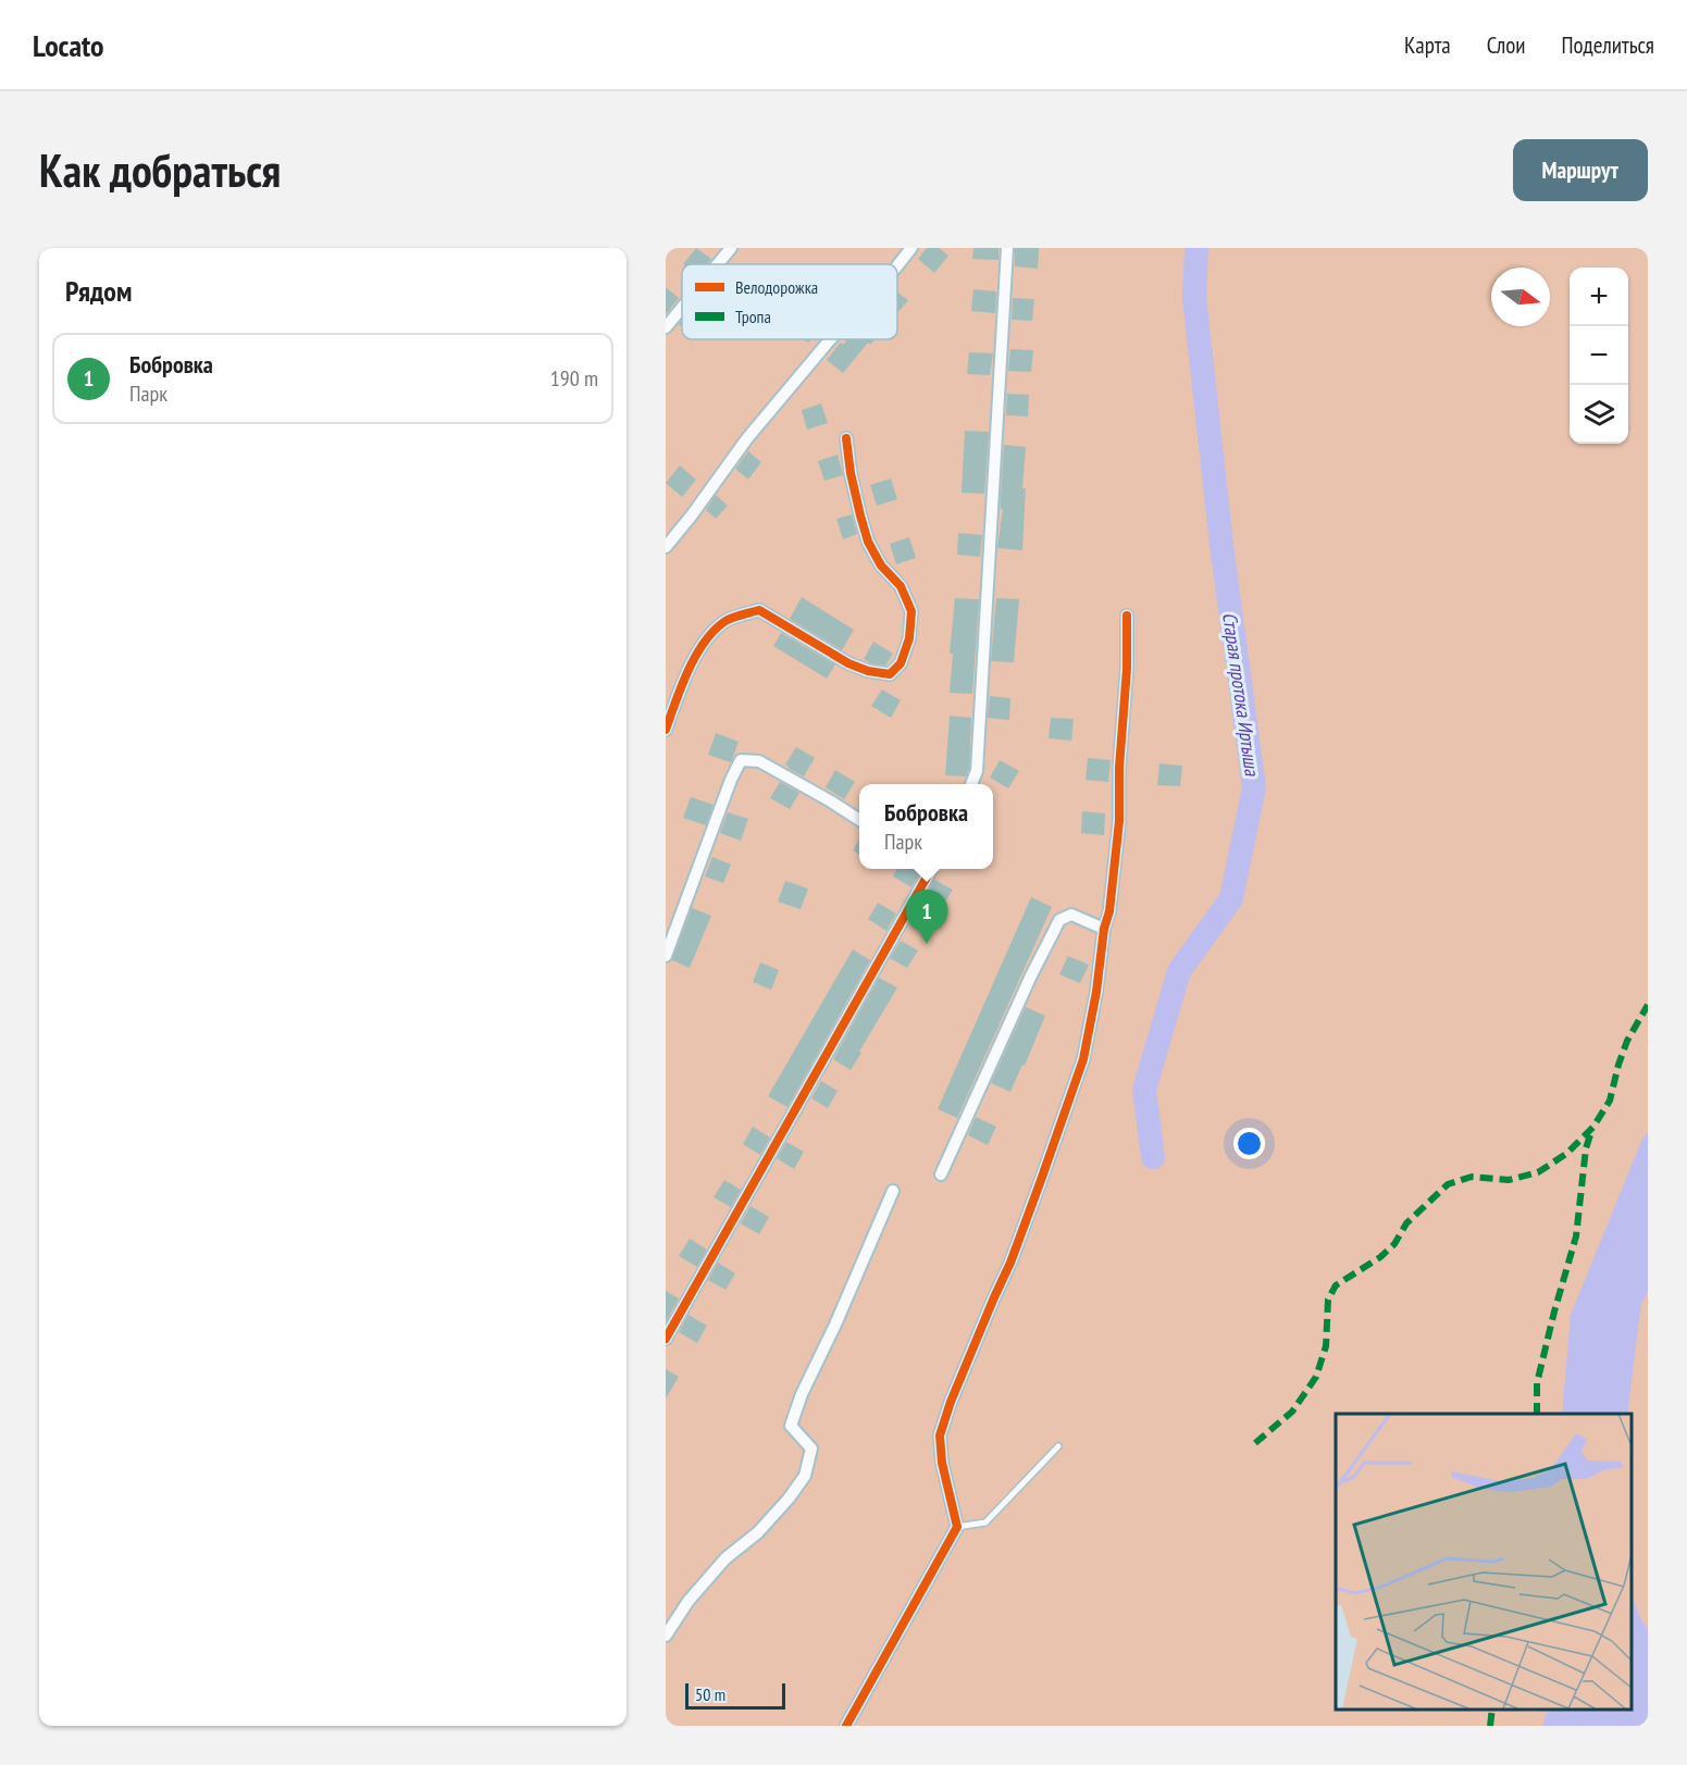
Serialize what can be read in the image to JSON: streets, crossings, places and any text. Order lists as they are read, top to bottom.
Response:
{
  "water": ["Старая протока Иртыша"],
  "legend": ["Велодорожка", "Тропа"],
  "scale_bar": "50 m",
  "north": "right",
  "page": {
    "header": "Locato",
    "nav": ["Карта", "Слои", "Поделиться"],
    "buttons": "Маршрут",
    "title": "Как добраться",
    "heading": "Рядом",
    "map_buttons": ["+", "−"],
    "list": [
      {
        "mark": "1",
        "name": "Бобровка",
        "note": "Парк",
        "value": "190 m"
      }
    ],
    "popup": ["Бобровка", "Парк"],
    "pins": "1",
    "scale": "50 m"
  }
}
